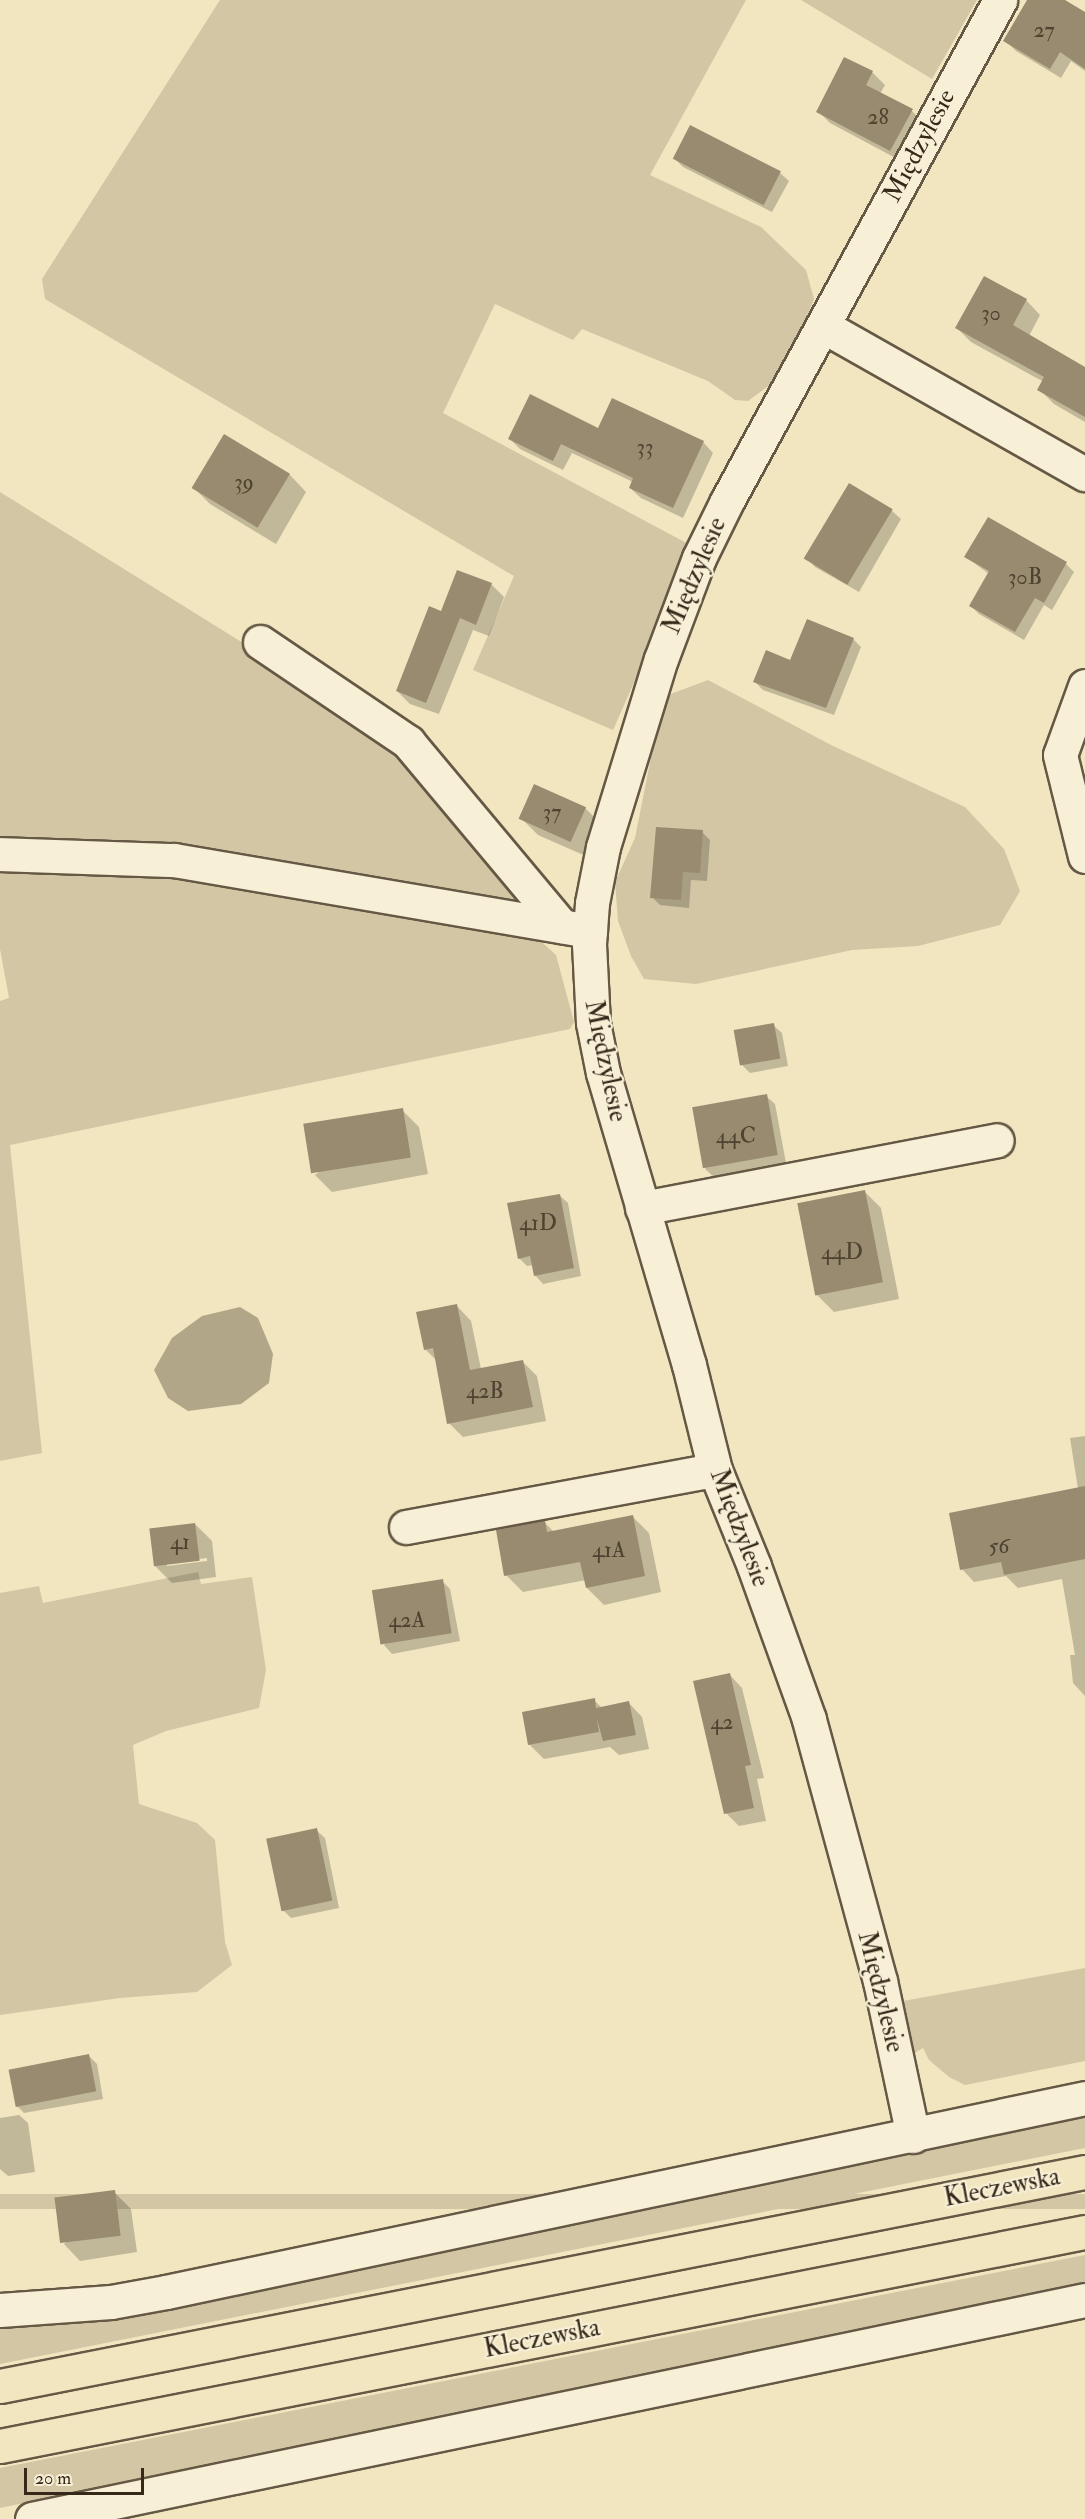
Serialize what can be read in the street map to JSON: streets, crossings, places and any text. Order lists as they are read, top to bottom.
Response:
{
  "streets": {
    "main road": ["Kleczewska"],
    "street": ["Międzylesie"]
  },
  "house_numbers": [
    "27",
    "28",
    "30",
    "33",
    "39",
    "30B",
    "37",
    "44C",
    "41D",
    "44D",
    "42B",
    "41",
    "56",
    "41A",
    "42A",
    "42"
  ],
  "scale_bar": "20 m"
}
